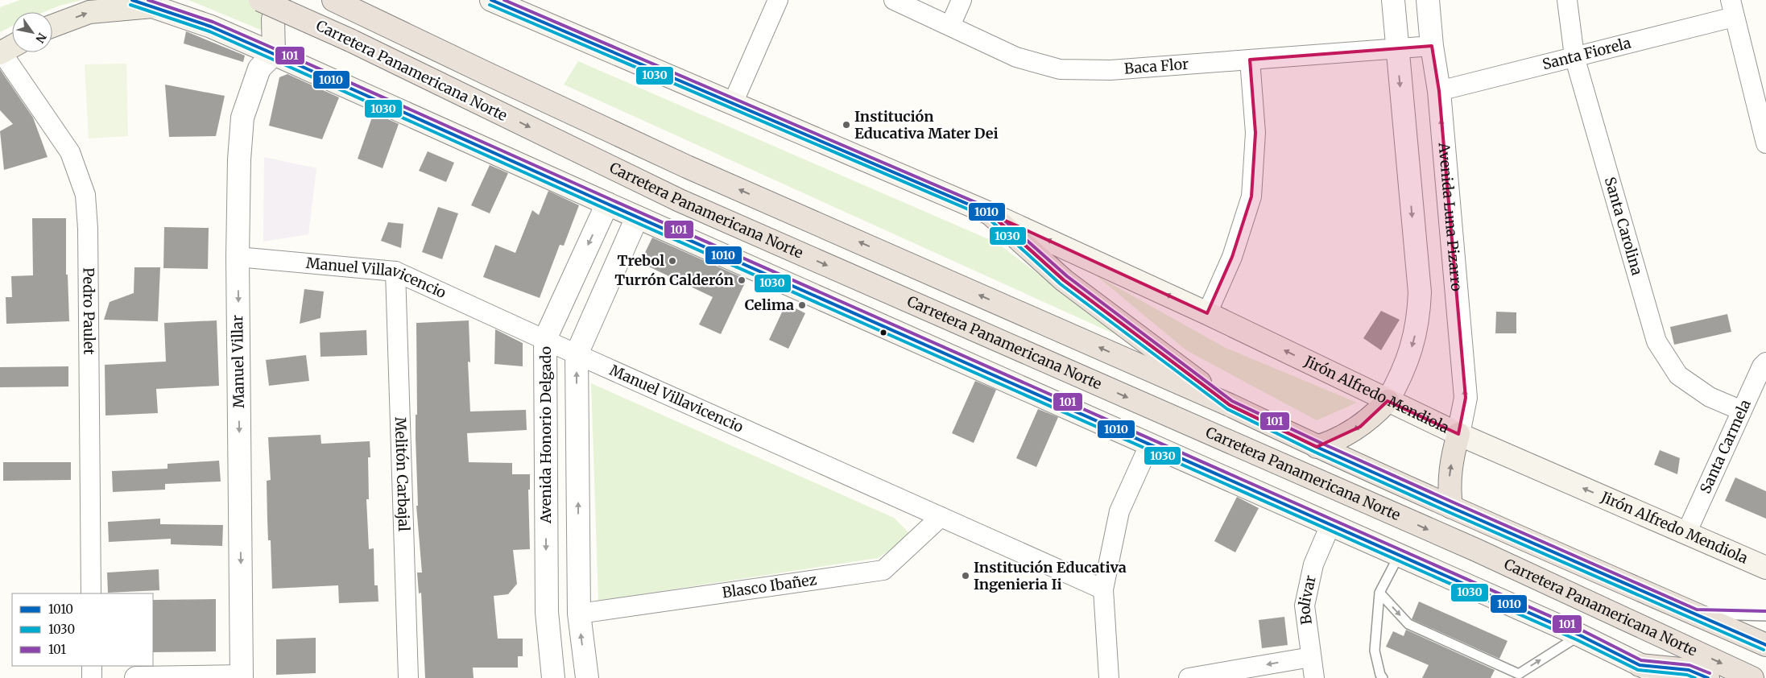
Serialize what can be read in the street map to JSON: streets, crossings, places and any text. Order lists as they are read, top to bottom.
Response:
{
  "streets": {
    "highway": ["Carretera Panamericana Norte"],
    "main road": ["Jirón Alfredo Mendiola"],
    "street": [
      "Santa Fiorela",
      "Baca Flor",
      "Avenida Luna Pizarro",
      "Santa Carolina",
      "Manuel Villavicencio",
      "Pedro Paulet",
      "Manuel Villar",
      "Avenida Honorio Delgado",
      "Santa Carmela",
      "Melitón Carbajal",
      "Blasco Ibañez",
      "Bolivar"
    ]
  },
  "crossings": [
    ["Santa Fiorela", "Avenida Luna Pizarro"],
    ["Santa Fiorela", "Santa Carolina"],
    ["Baca Flor", "Avenida Luna Pizarro"],
    ["Avenida Luna Pizarro", "Jirón Alfredo Mendiola"],
    ["Santa Carolina", "Santa Carmela"],
    ["Manuel Villavicencio", "Manuel Villar"],
    ["Manuel Villavicencio", "Avenida Honorio Delgado"],
    ["Manuel Villavicencio", "Melitón Carbajal"],
    ["Manuel Villavicencio", "Blasco Ibañez"],
    ["Jirón Alfredo Mendiola", "Santa Carmela"]
  ],
  "one_way": ["Manuel Villar"],
  "places": [
    "Institución Educativa Mater Dei",
    "Trebol",
    "Turrón Calderón",
    "Celima",
    "Institución Educativa Ingenieria Ii"
  ],
  "lines": ["transit line 1010", "transit line 101", "transit line 1030"],
  "legend": ["1010", "1030", "101"],
  "north": "bottom right"
}
